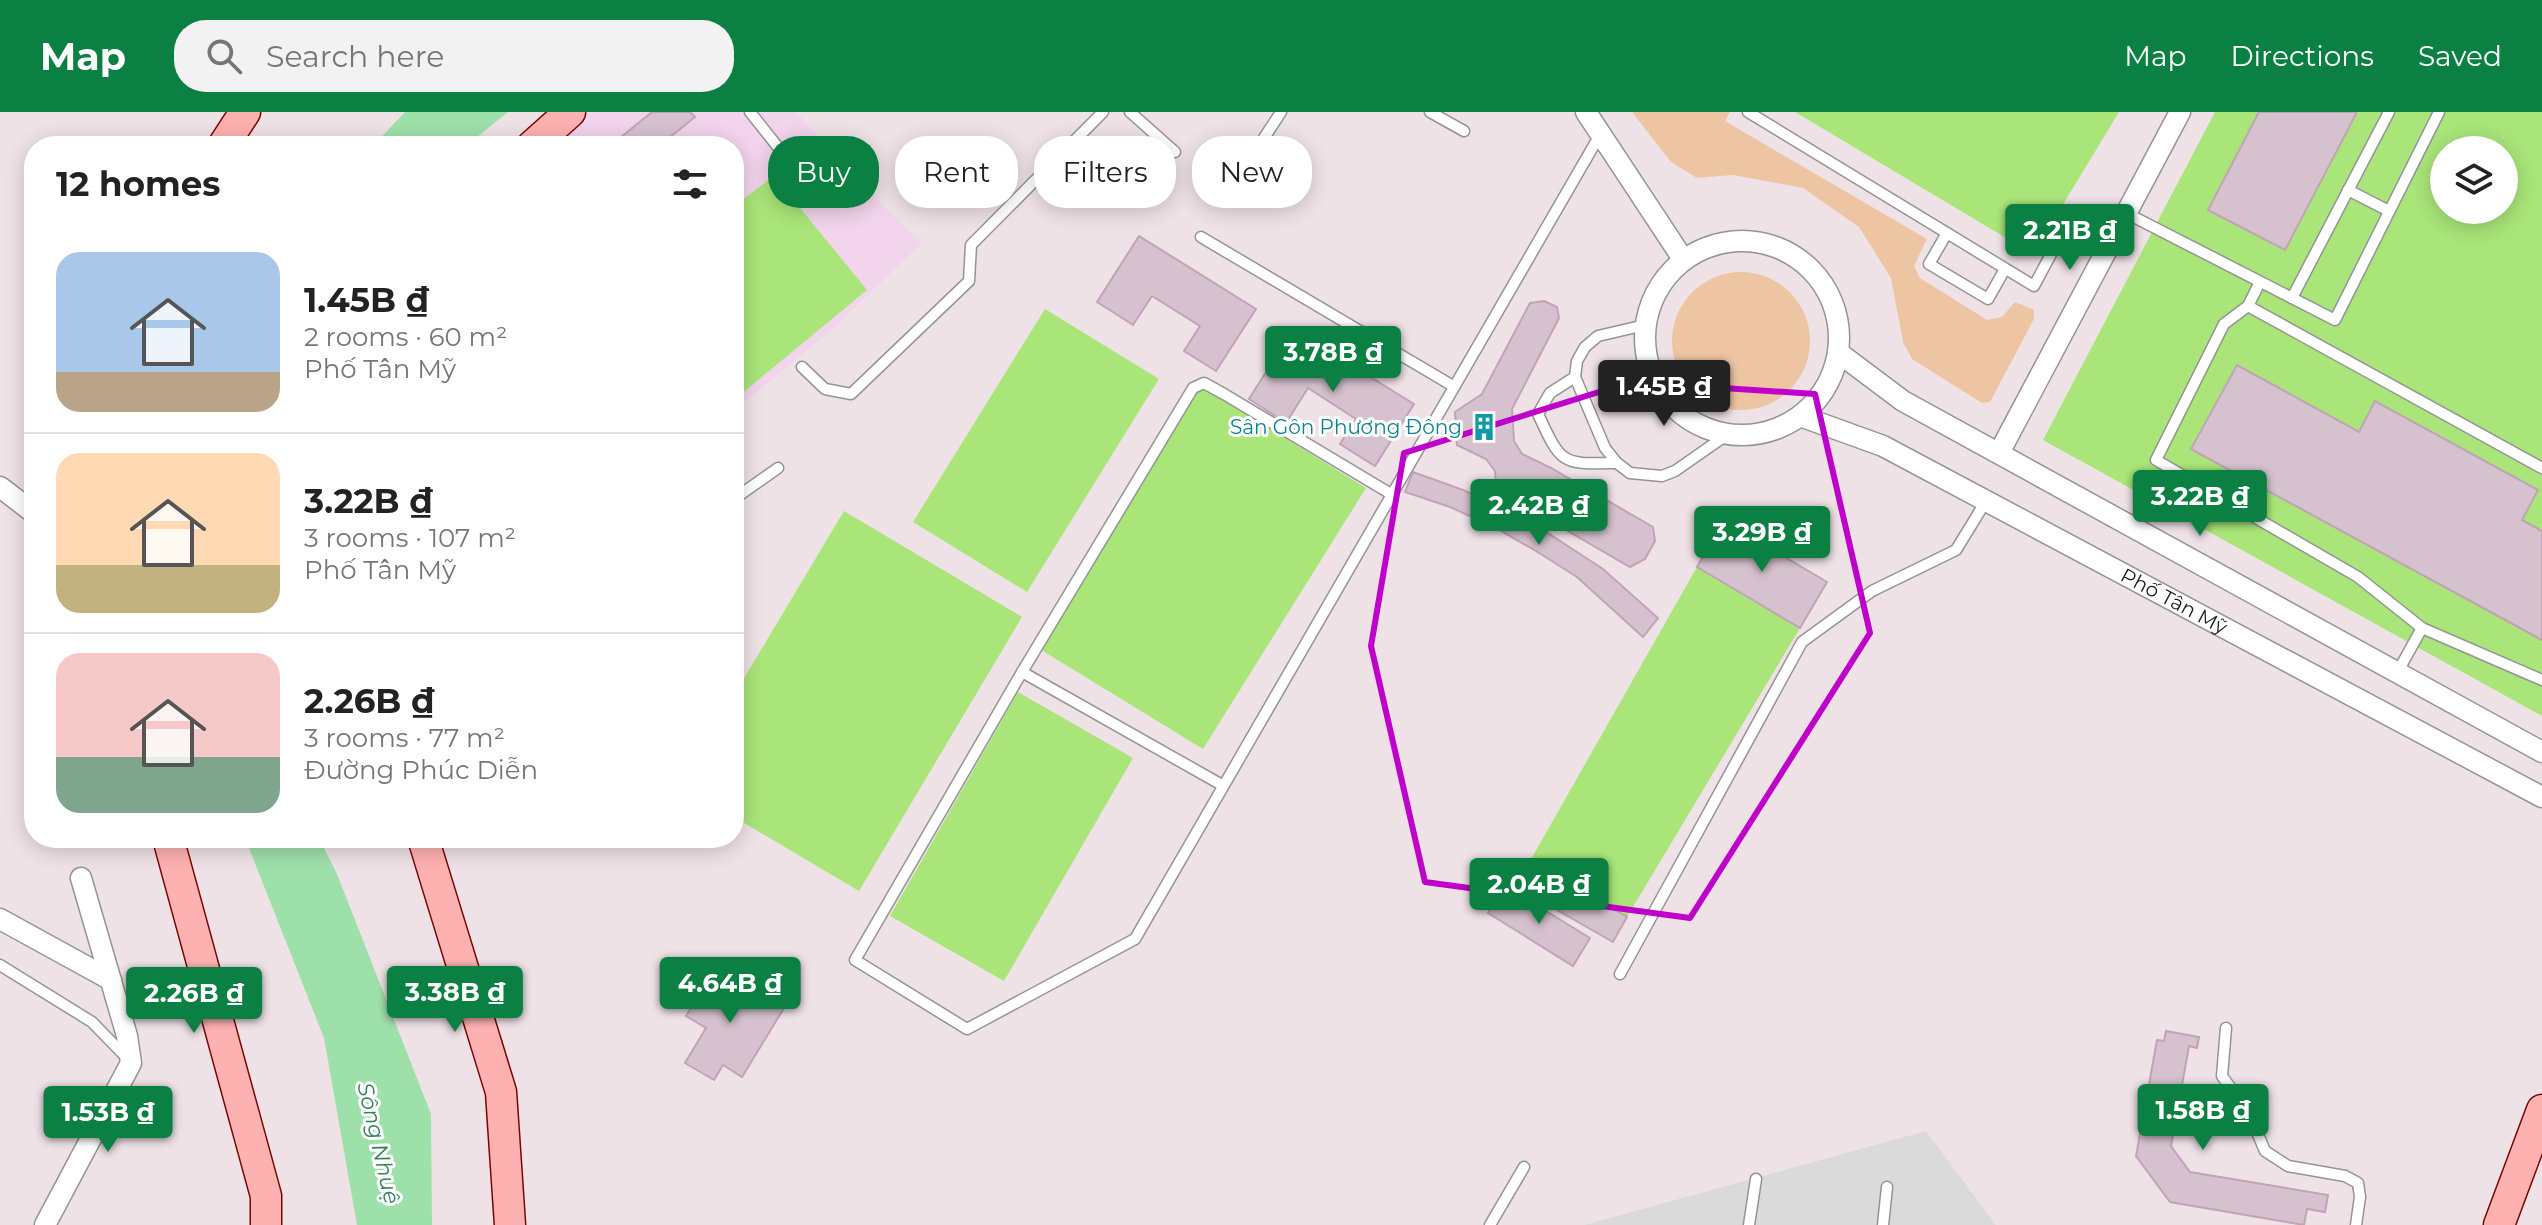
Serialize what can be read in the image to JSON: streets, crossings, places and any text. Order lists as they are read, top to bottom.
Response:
{
  "streets": {
    "street": ["Phố Tân Mỹ"]
  },
  "water": ["Sông Nhuệ"],
  "places": {
    "building": ["Sân Gôn Phương Đông"]
  },
  "page": {
    "header": "Map",
    "search": "Search here",
    "nav": ["Map", "Directions", "Saved"],
    "chip": [
      "Buy",
      "Rent",
      "Filters",
      "New"
    ],
    "heading": "12 homes",
    "price": [
      "2.21B ₫",
      "3.78B ₫",
      "1.45B ₫",
      "3.22B ₫",
      "2.42B ₫",
      "3.29B ₫",
      "2.04B ₫",
      "4.64B ₫",
      "3.38B ₫",
      "2.26B ₫",
      "1.58B ₫",
      "1.53B ₫"
    ],
    "list": [
      {
        "name": "1.45B ₫",
        "note": "2 rooms · 60 m² · Phố Tân Mỹ"
      },
      {
        "name": "3.22B ₫",
        "note": "3 rooms · 107 m² · Phố Tân Mỹ"
      },
      {
        "name": "2.26B ₫",
        "note": "3 rooms · 77 m² · Đường Phúc Diễn"
      }
    ]
  }
}
